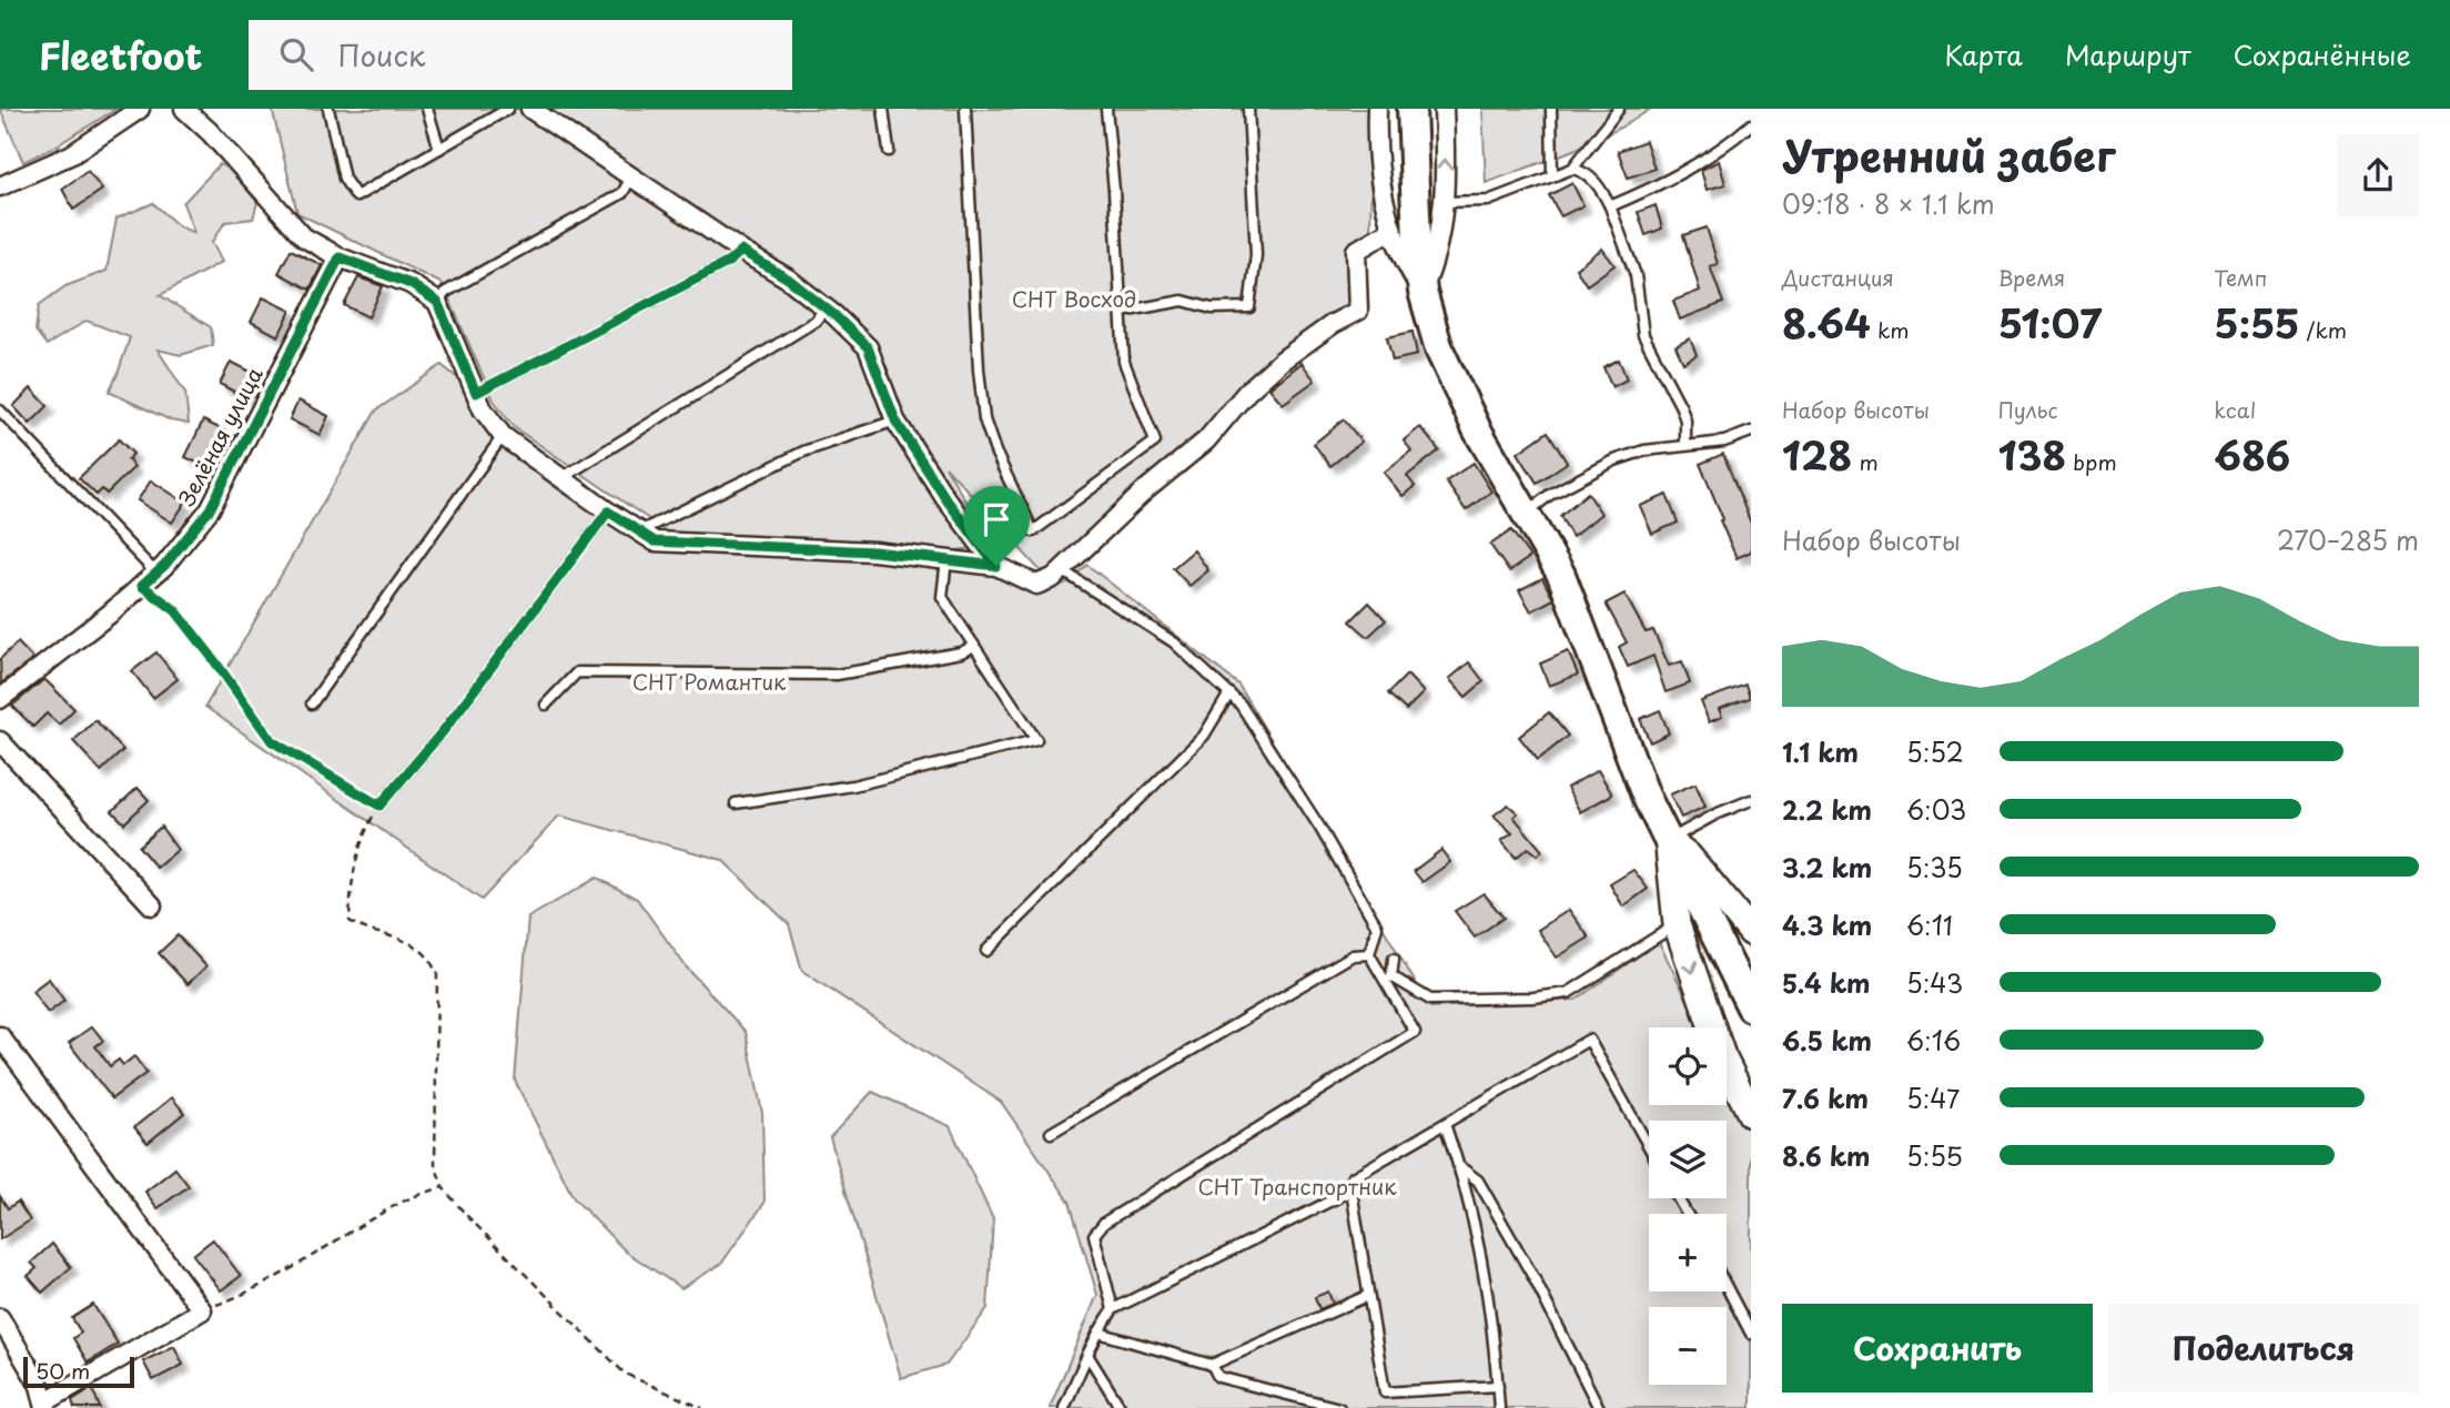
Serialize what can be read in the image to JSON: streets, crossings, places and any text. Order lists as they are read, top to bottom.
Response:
{
  "streets": {
    "street": ["Зелёная улица"]
  },
  "parks": ["СНТ Восход", "СНТ Романтик", "СНТ Транспортник"],
  "scale_bar": "50 m",
  "page": {
    "header": "Fleetfoot",
    "search": "Поиск",
    "nav": ["Карта", "Маршрут", "Сохранённые"],
    "heading": ["Утренний забег", "09:18 · 8 × 1.1 km"],
    "stats": [
      ["Дистанция", "8.64 km"],
      ["Время", "51:07"],
      ["Темп", "5:55 /km"],
      ["Набор высоты", "128 m"],
      ["Пульс", "138 bpm"],
      ["kcal", "686"]
    ],
    "chart": ["Набор высоты", "270–285 m"],
    "list": [
      {
        "name": "1.1 km",
        "note": "5:52"
      },
      {
        "name": "2.2 km",
        "note": "6:03"
      },
      {
        "name": "3.2 km",
        "note": "5:35"
      },
      {
        "name": "4.3 km",
        "note": "6:11"
      },
      {
        "name": "5.4 km",
        "note": "5:43"
      },
      {
        "name": "6.5 km",
        "note": "6:16"
      },
      {
        "name": "7.6 km",
        "note": "5:47"
      },
      {
        "name": "8.6 km",
        "note": "5:55"
      }
    ],
    "map_buttons": ["+", "−"],
    "buttons": ["Сохранить", "Поделиться"],
    "scale": "50 m"
  }
}
